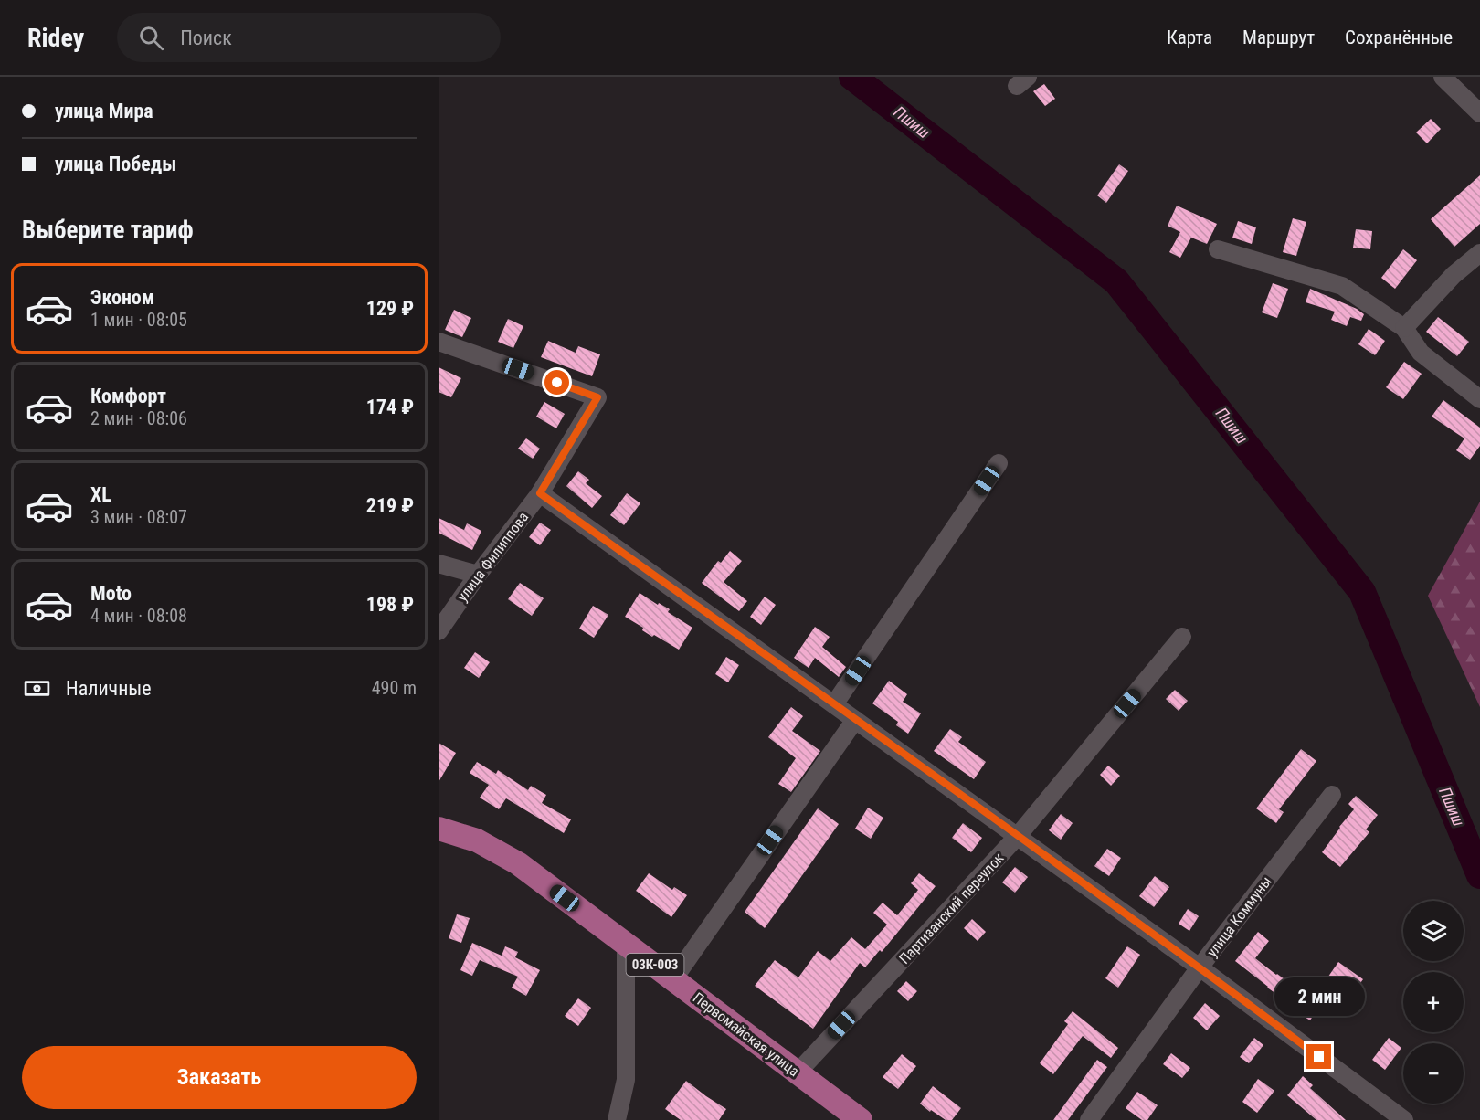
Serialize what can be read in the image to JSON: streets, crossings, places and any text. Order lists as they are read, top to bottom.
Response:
{
  "streets": {
    "main road": ["03К-003", "Первомайская улица"],
    "street": ["улица Филиппова", "Партизанский переулок", "улица Коммуны"]
  },
  "crossings": [
    ["Партизанский переулок", "Первомайская улица"]
  ],
  "water": ["Пшиш"],
  "page": {
    "header": "Ridey",
    "search": "Поиск",
    "nav": ["Карта", "Маршрут", "Сохранённые"],
    "banner": ["улица Мира", "улица Победы"],
    "heading": "Выберите тариф",
    "list": [
      {
        "name": "Эконом",
        "note": "1 мин · 08:05",
        "value": "129 ₽"
      },
      {
        "name": "Комфорт",
        "note": "2 мин · 08:06",
        "value": "174 ₽"
      },
      {
        "name": "XL",
        "note": "3 мин · 08:07",
        "value": "219 ₽"
      },
      {
        "name": "Moto",
        "note": "4 мин · 08:08",
        "value": "198 ₽"
      }
    ],
    "pay": ["Наличные", "490 m"],
    "map_buttons": ["+", "−"],
    "bubble": "2 мин",
    "buttons": "Заказать"
  }
}
